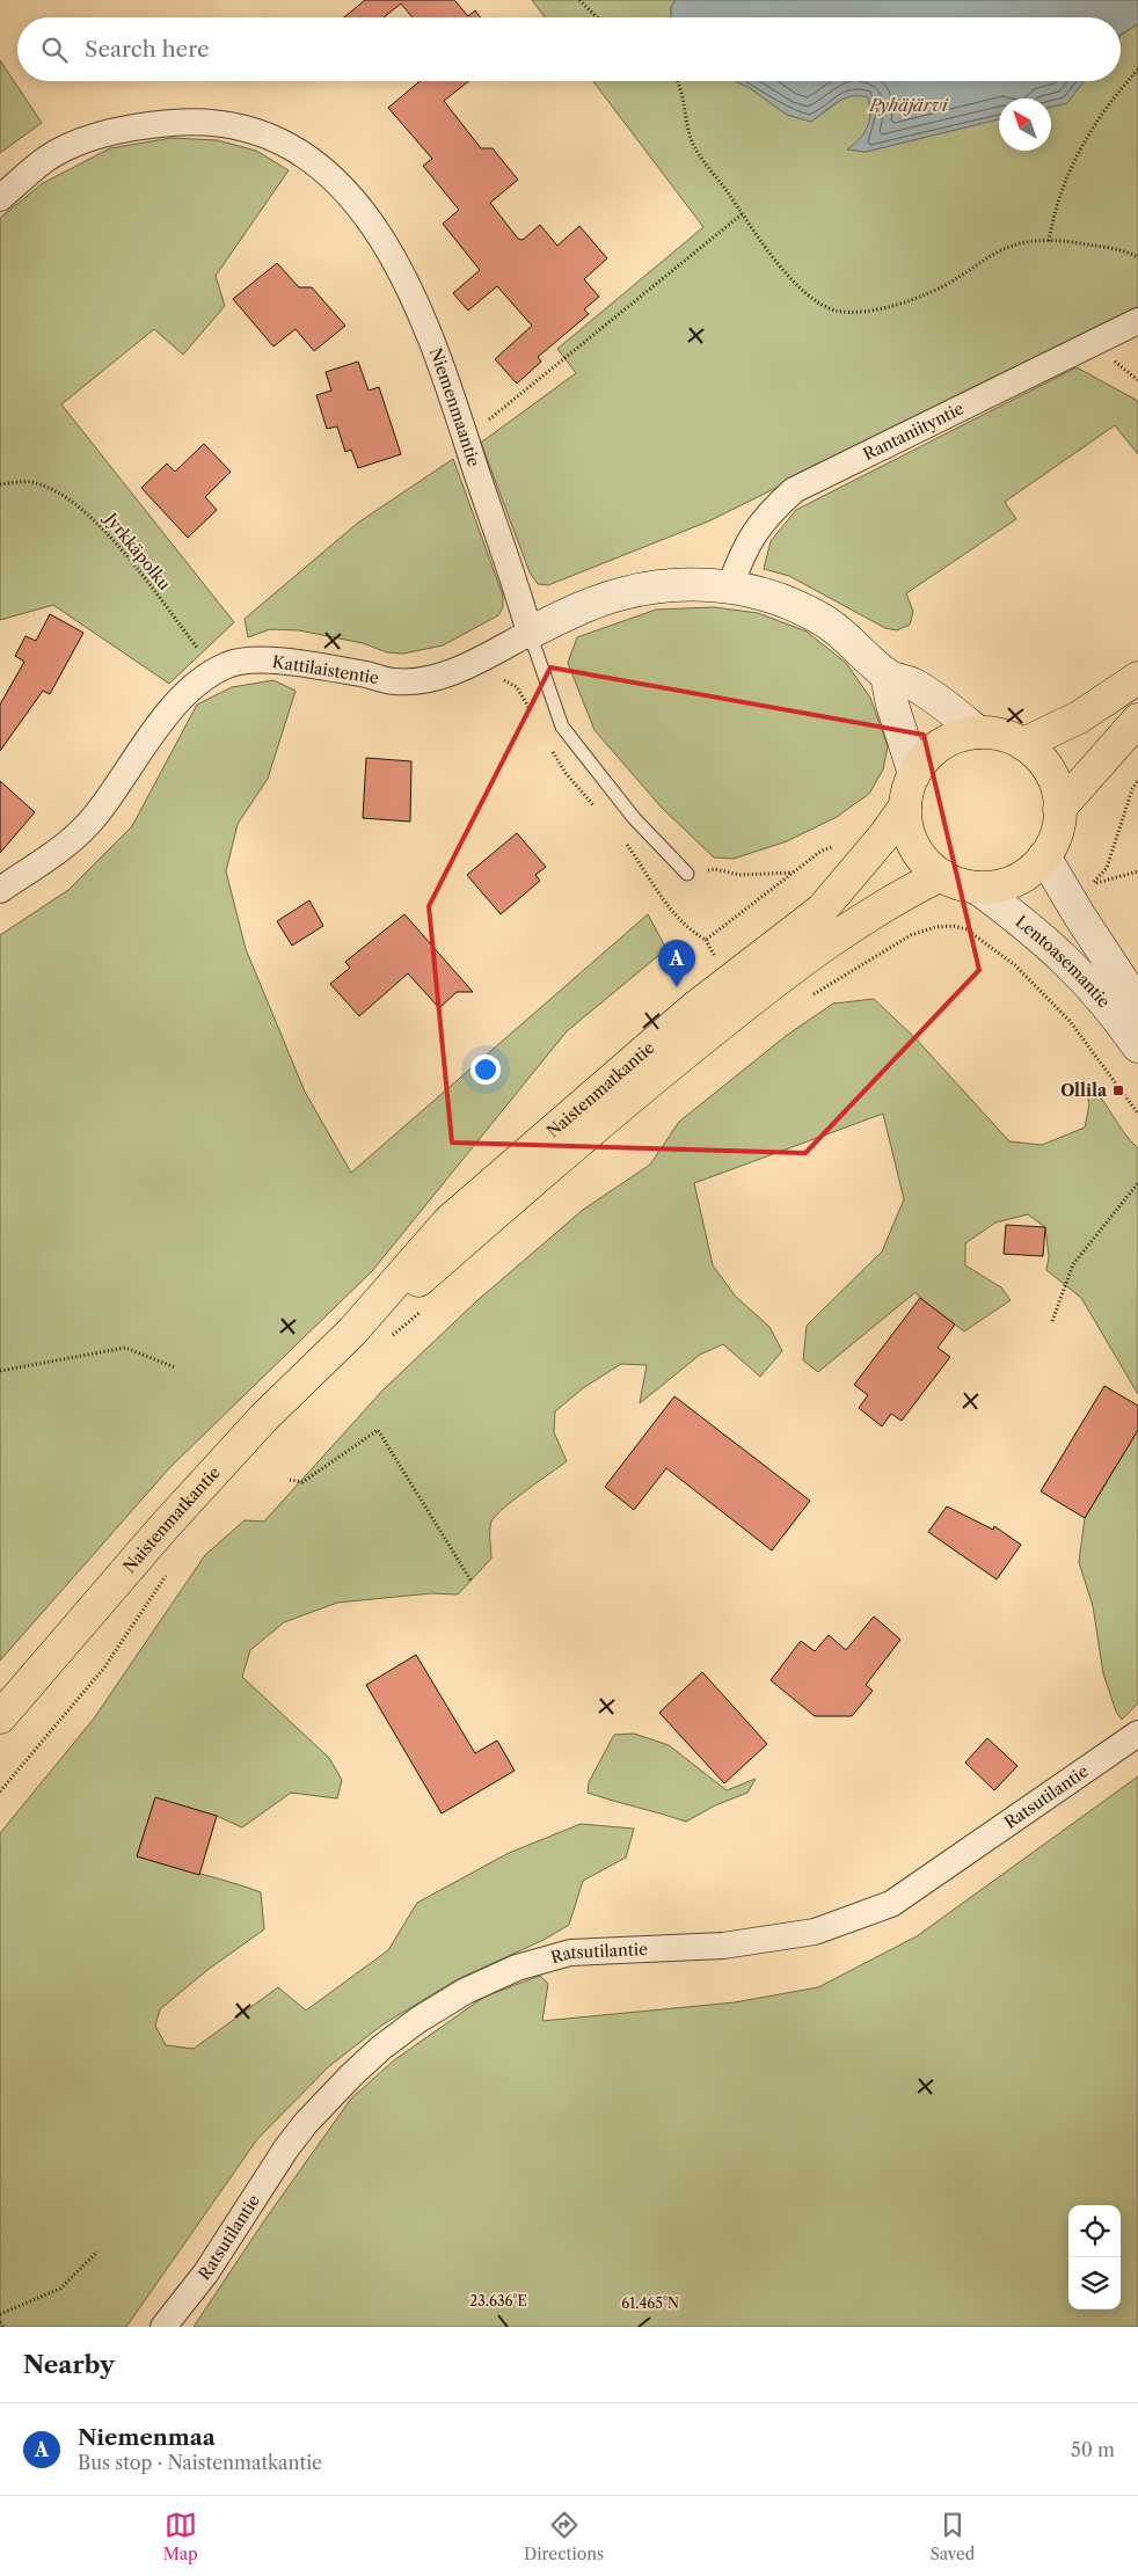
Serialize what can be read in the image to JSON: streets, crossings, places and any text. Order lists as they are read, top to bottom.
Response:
{
  "streets": {
    "main road": ["Naistenmatkantie"],
    "street": [
      "Niemenmaantie",
      "Rantaniityntie",
      "Kattilaistentie",
      "Lentoasemantie",
      "Ratsutilantie"
    ],
    "path": ["Jyrkkäpolku"]
  },
  "crossings": [
    ["Niemenmaantie", "Kattilaistentie"],
    ["Lentoasemantie", "Naistenmatkantie"]
  ],
  "water": ["Pyhäjärvi"],
  "places": {
    "transit": ["Ollila"]
  },
  "north": "top left",
  "page": {
    "search": "Search here",
    "pins": "A",
    "heading": "Nearby",
    "list": [
      {
        "mark": "A",
        "name": "Niemenmaa",
        "note": "Bus stop · Naistenmatkantie",
        "value": "50 m"
      }
    ],
    "nav": ["Map", "Directions", "Saved"]
  },
  "coordinates": ["23.636°E", "61.465°N"]
}
